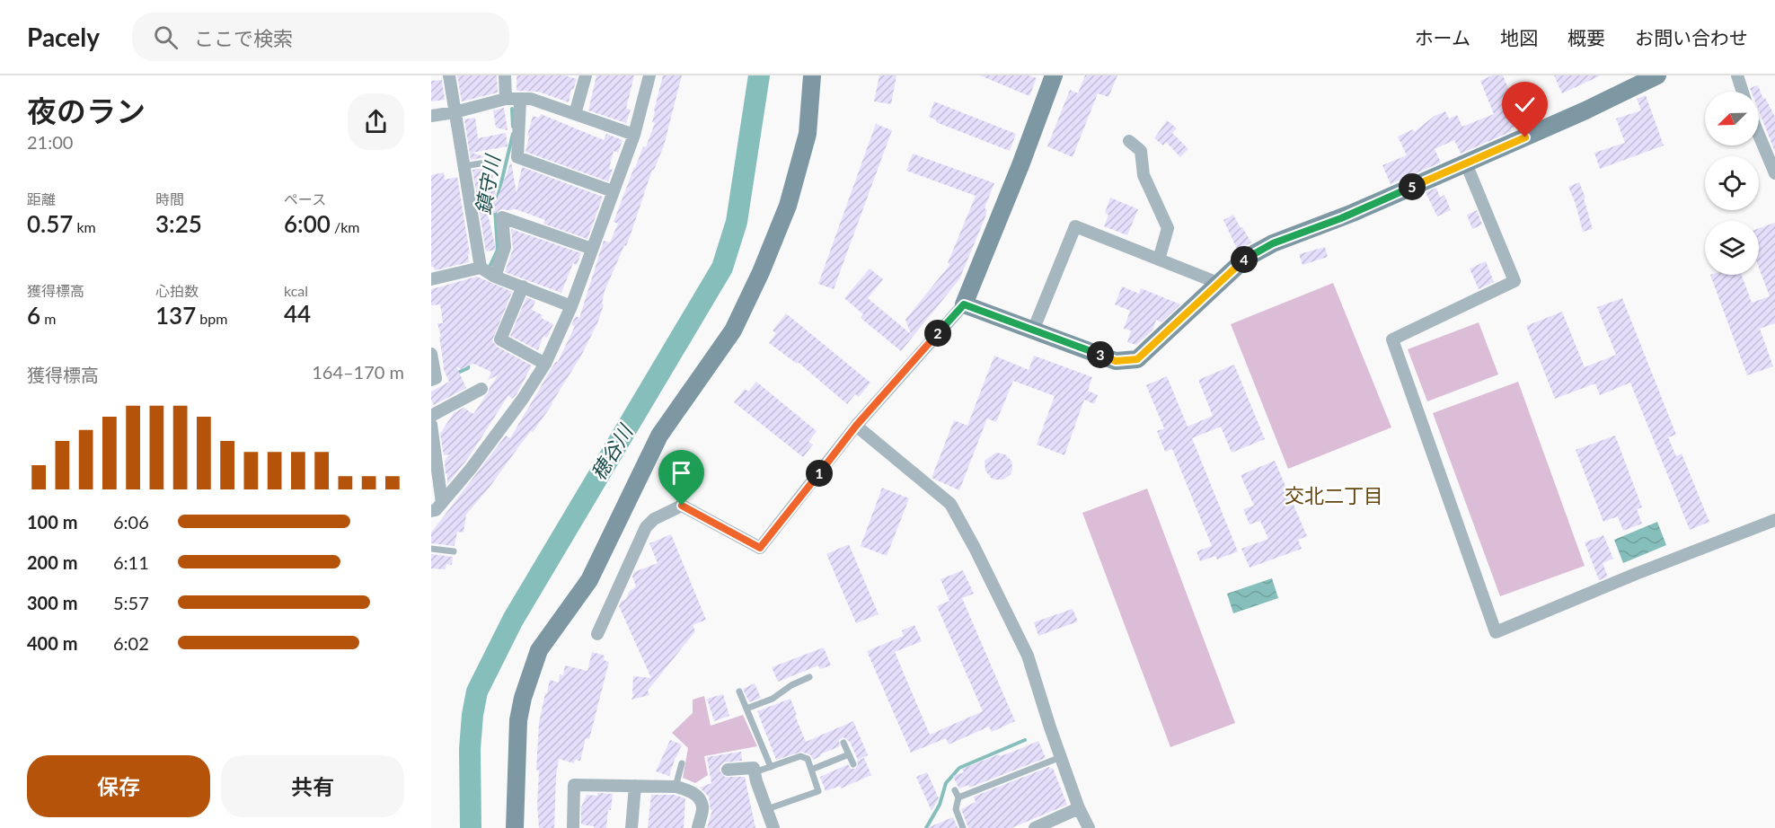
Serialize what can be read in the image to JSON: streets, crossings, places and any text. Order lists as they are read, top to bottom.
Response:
{
  "districts": ["交北二丁目"],
  "water": ["鎮守川", "穂谷川"],
  "north": "bottom left",
  "page": {
    "header": "Pacely",
    "search": "ここで検索",
    "nav": [
      "ホーム",
      "地図",
      "概要",
      "お問い合わせ"
    ],
    "heading": ["夜のラン", "21:00"],
    "stats": [
      ["距離", "0.57 km"],
      ["時間", "3:25"],
      ["ペース", "6:00 /km"],
      ["獲得標高", "6 m"],
      ["心拍数", "137 bpm"],
      ["kcal", "44"]
    ],
    "pins": [
      "5",
      "4",
      "2",
      "3",
      "1"
    ],
    "chart": ["獲得標高", "164–170 m"],
    "list": [
      {
        "name": "100 m",
        "note": "6:06"
      },
      {
        "name": "200 m",
        "note": "6:11"
      },
      {
        "name": "300 m",
        "note": "5:57"
      },
      {
        "name": "400 m",
        "note": "6:02"
      }
    ],
    "buttons": ["保存", "共有"]
  }
}
